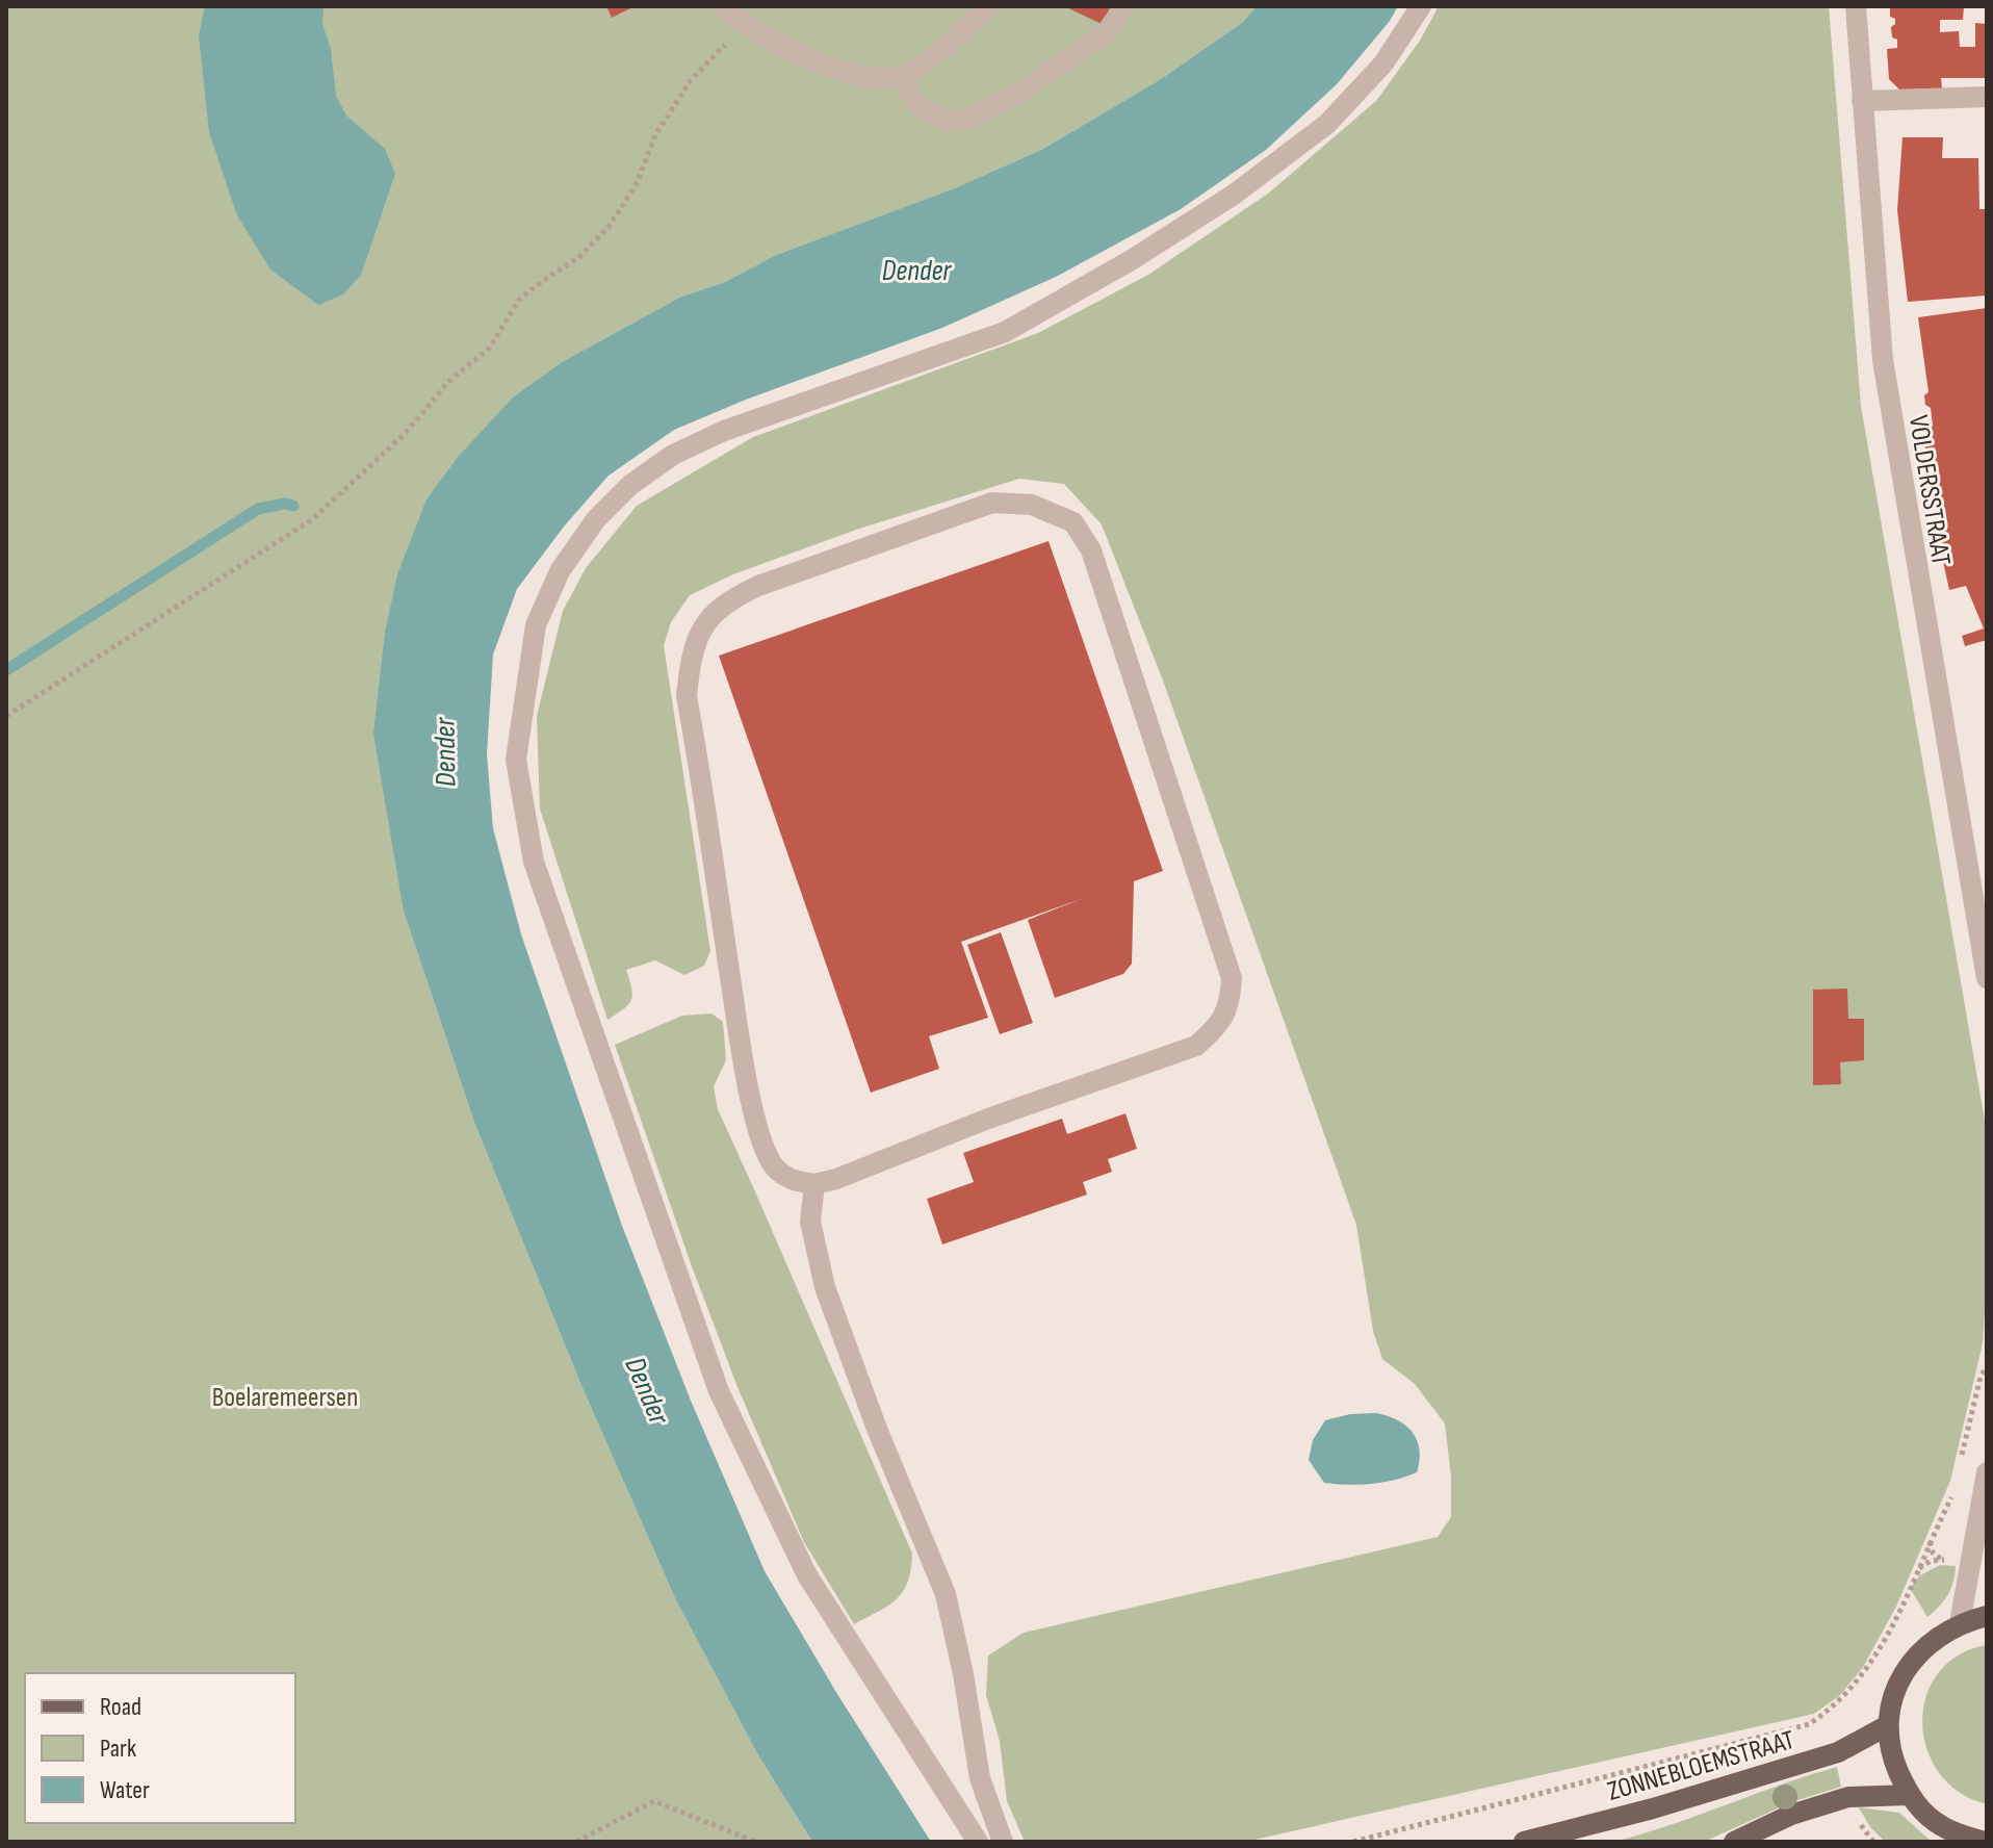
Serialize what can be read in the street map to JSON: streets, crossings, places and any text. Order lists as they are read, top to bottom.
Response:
{
  "streets": {
    "main road": ["ZONNEBLOEMSTRAAT"],
    "street": ["VOLDERSSTRAAT"]
  },
  "water": ["Dender"],
  "parks": ["Boelaremeersen"],
  "legend": ["Road", "Park", "Water"]
}
